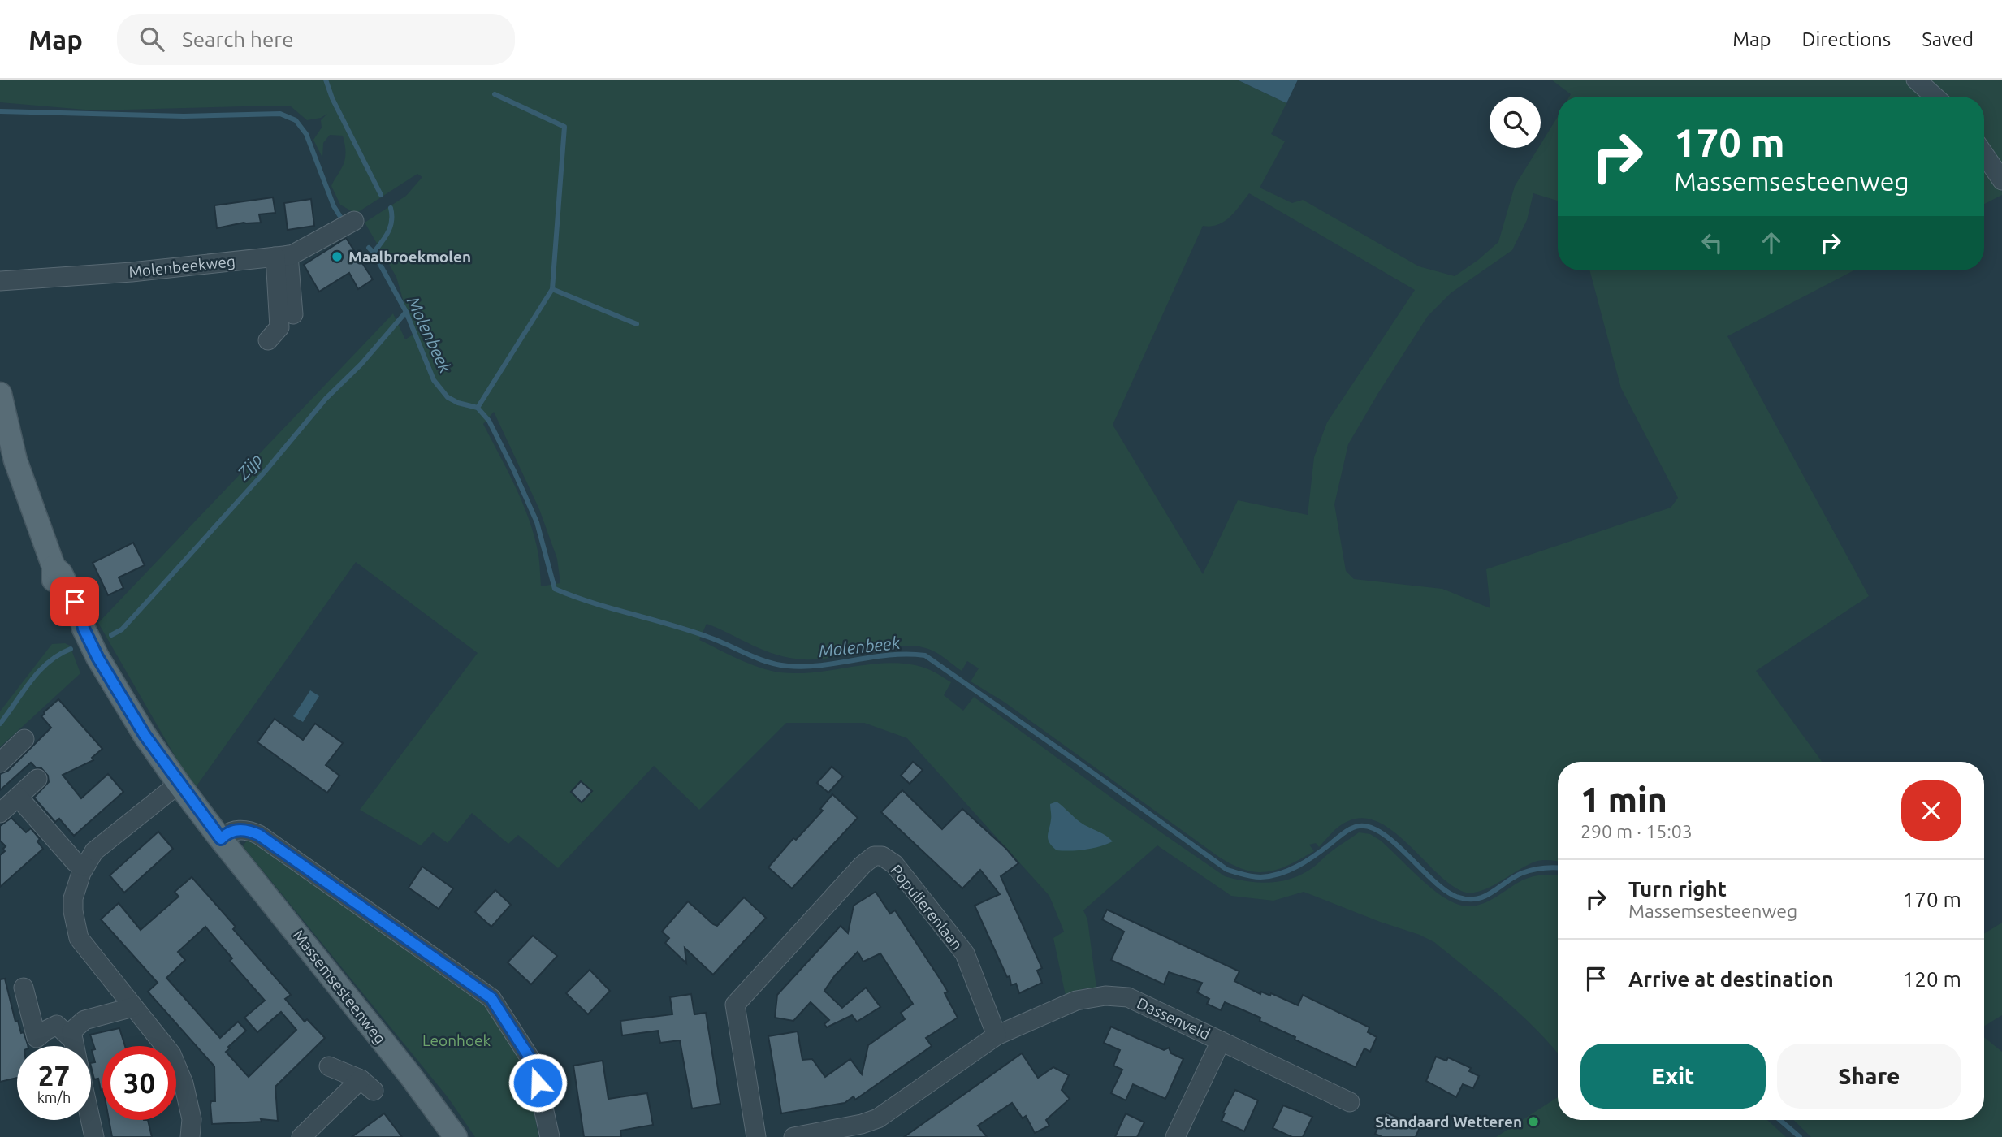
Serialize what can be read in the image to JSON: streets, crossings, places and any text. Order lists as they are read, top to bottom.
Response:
{
  "streets": {
    "main road": ["Massemsesteenweg"],
    "street": ["Molenbeekweg", "Populierenlaan", "Dassenveld"]
  },
  "crossings": [
    ["Populierenlaan", "Dassenveld"]
  ],
  "water": ["Molenbeek", "Zijp"],
  "parks": ["Leonhoek"],
  "places": ["Maalbroekmolen", "Standaard Wetteren"],
  "page": {
    "header": "Map",
    "search": "Search here",
    "nav": ["Map", "Directions", "Saved"],
    "turn": ["170 m", "Massemsesteenweg"],
    "heading": ["1 min", "290 m · 15:03"],
    "list": [
      {
        "name": "Turn right",
        "note": "Massemsesteenweg",
        "value": "170 m"
      },
      {
        "name": "Arrive at destination",
        "value": "120 m"
      }
    ],
    "buttons": ["Exit", "Share"],
    "speed": "27 km/h",
    "limit": "30"
  }
}
